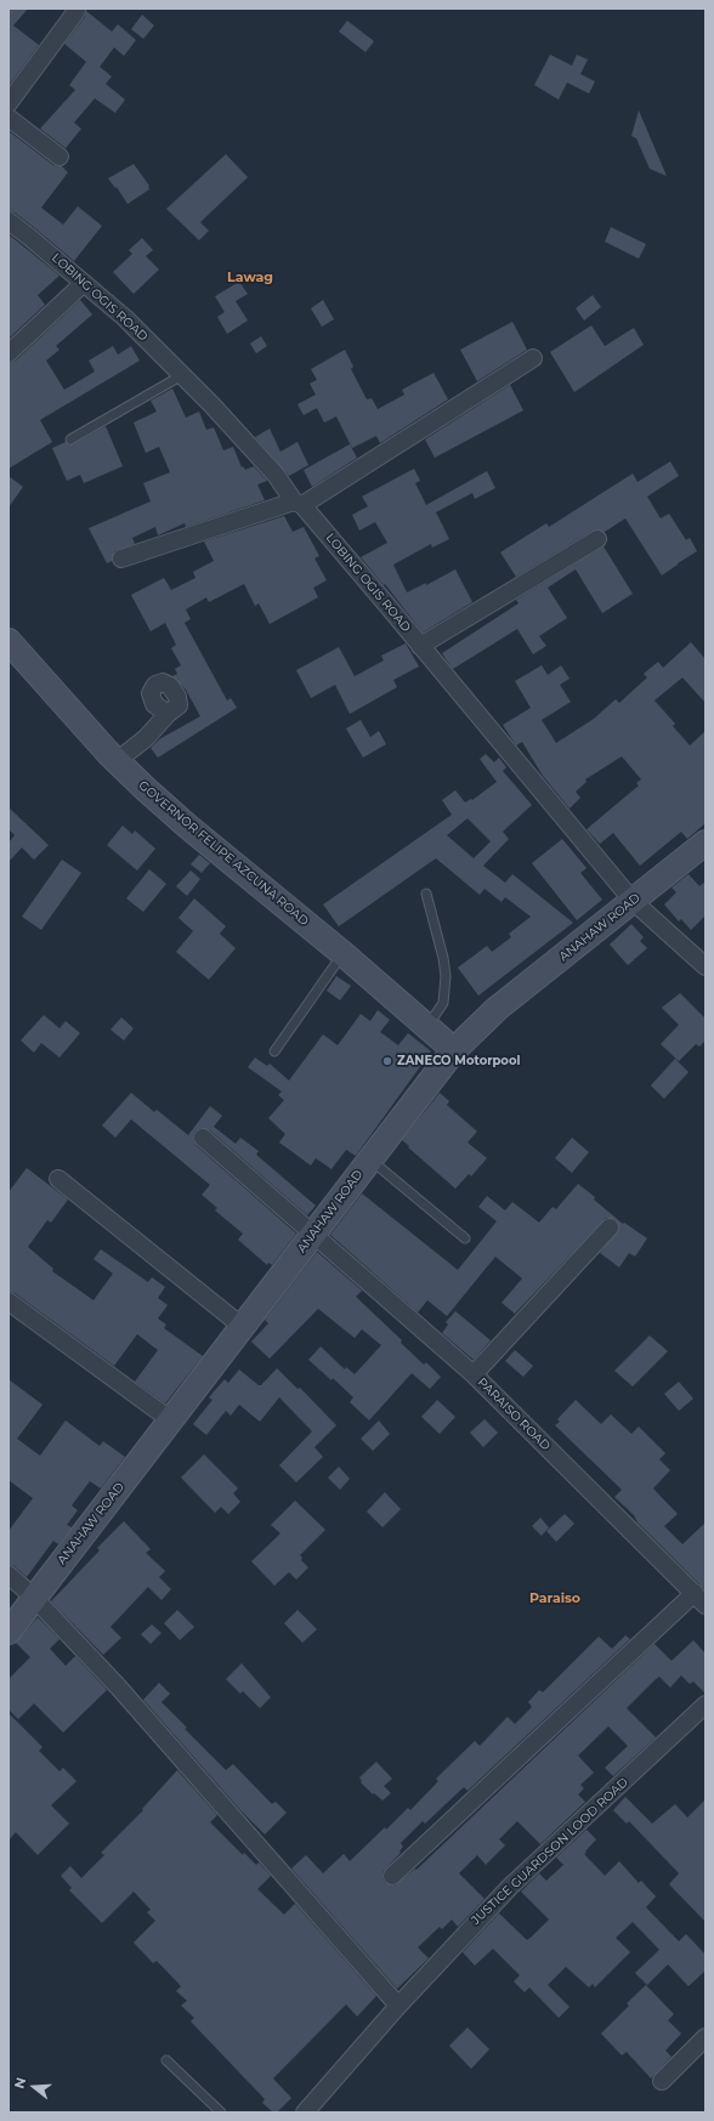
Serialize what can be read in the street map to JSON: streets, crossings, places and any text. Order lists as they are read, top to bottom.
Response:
{
  "streets": {
    "street": [
      "LOBING OGIS ROAD",
      "GOVERNOR FELIPE AZCUNA ROAD",
      "ANAHAW ROAD",
      "PARAISO ROAD",
      "JUSTICE GUARDSON LOOD ROAD"
    ]
  },
  "crossings": [
    ["LOBING OGIS ROAD", "ANAHAW ROAD"],
    ["GOVERNOR FELIPE AZCUNA ROAD", "ANAHAW ROAD"],
    ["ANAHAW ROAD", "PARAISO ROAD"]
  ],
  "districts": ["Lawag", "Paraiso"],
  "places": ["ZANECO Motorpool"],
  "north": "left"
}
